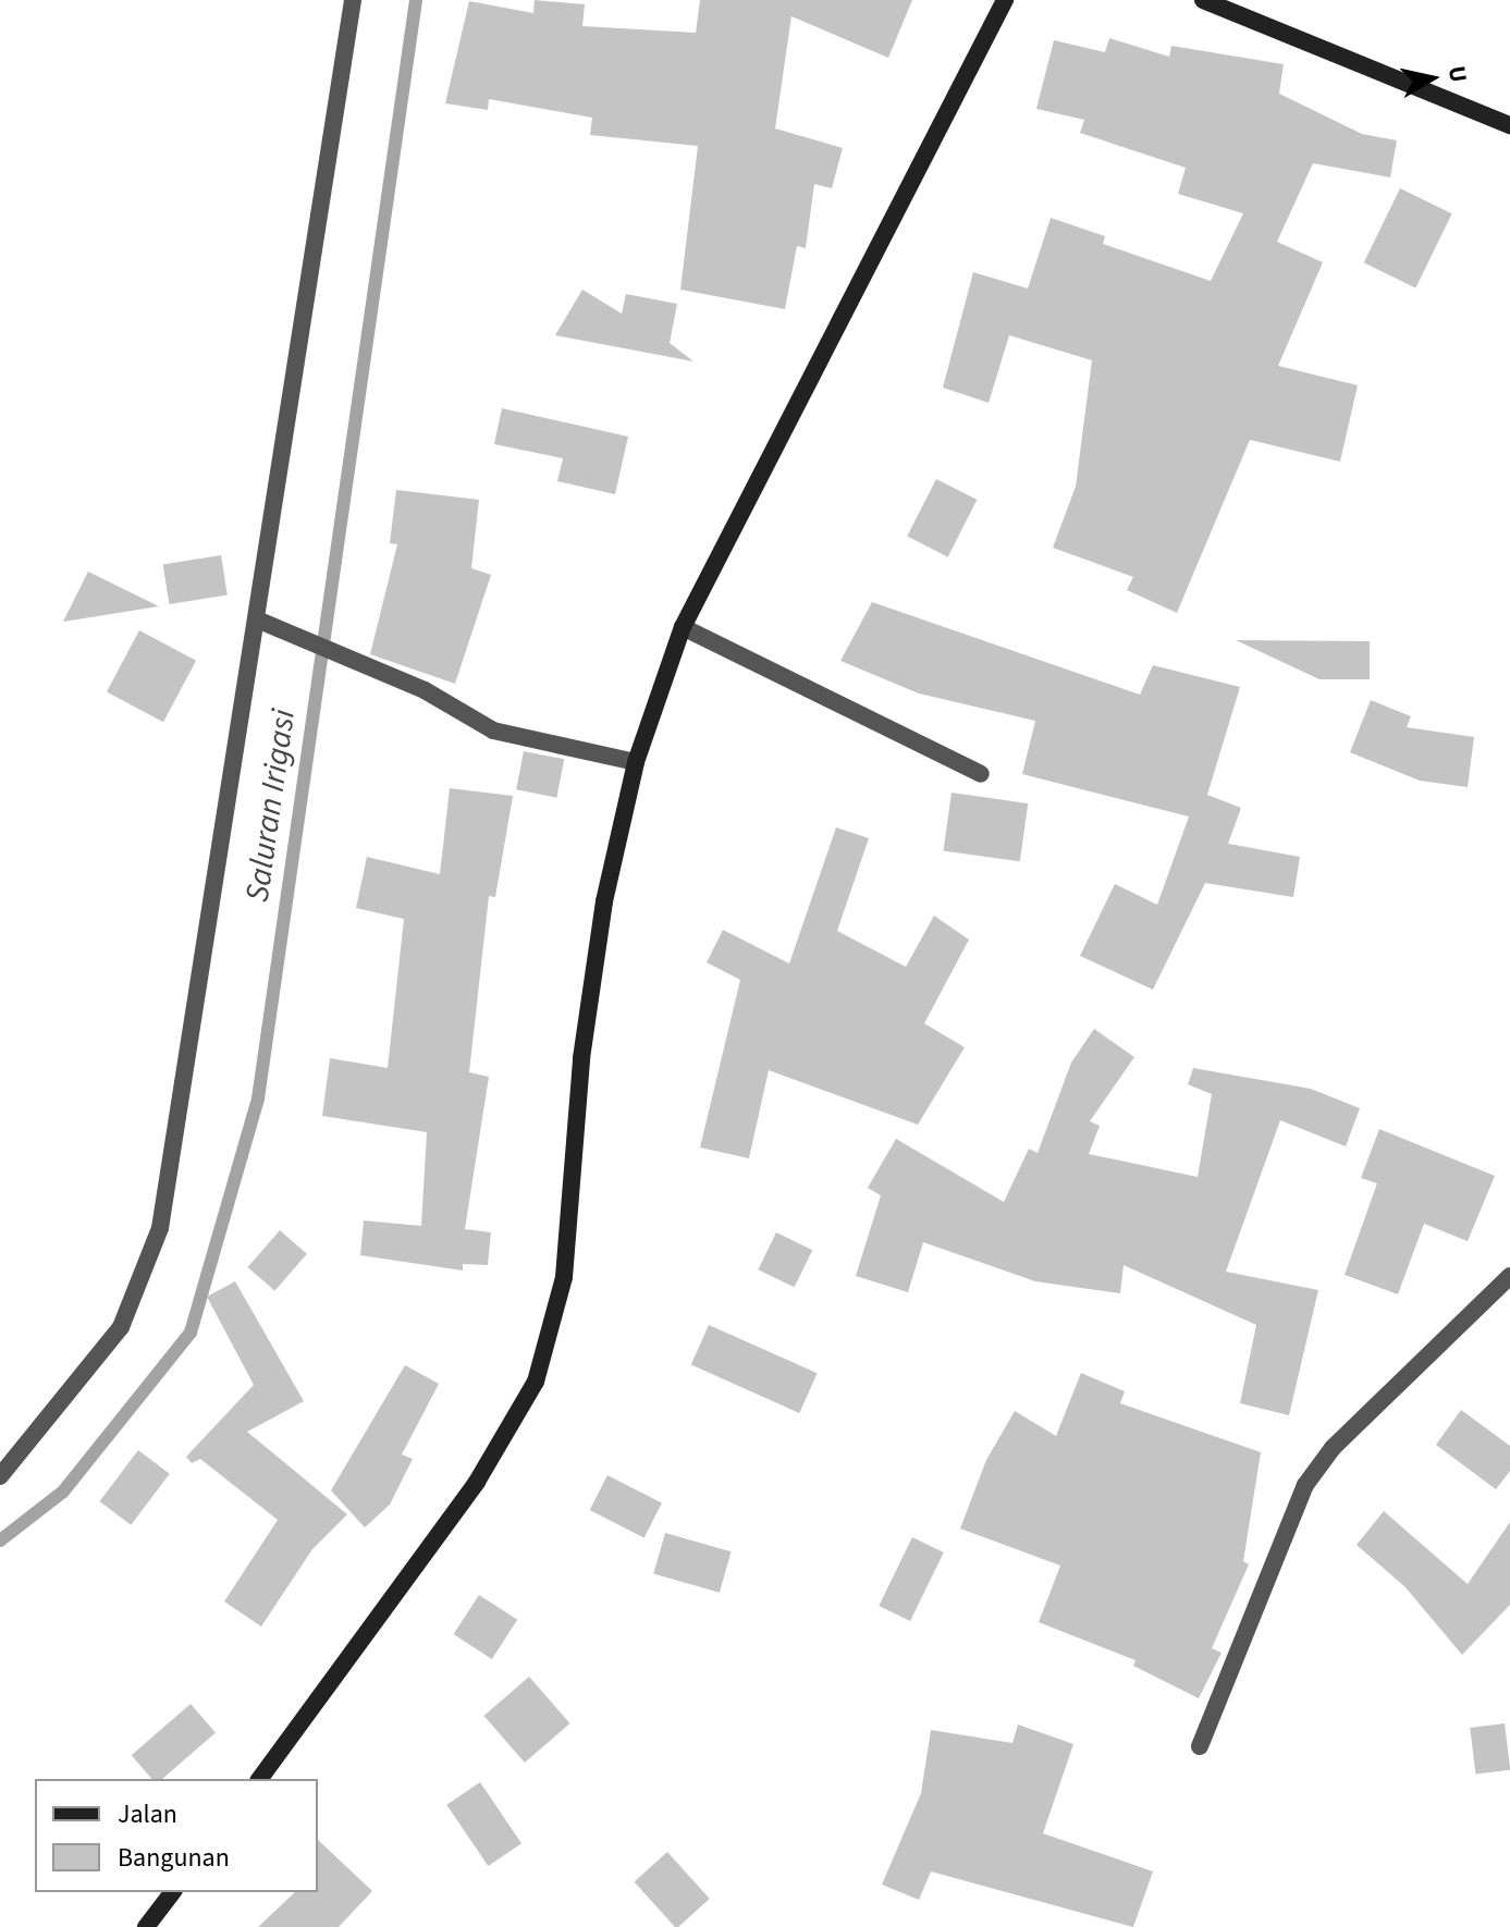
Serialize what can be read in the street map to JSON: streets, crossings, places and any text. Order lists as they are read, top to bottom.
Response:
{
  "water": ["Saluran Irigasi"],
  "legend": ["Jalan", "Bangunan"],
  "north": "right"
}
